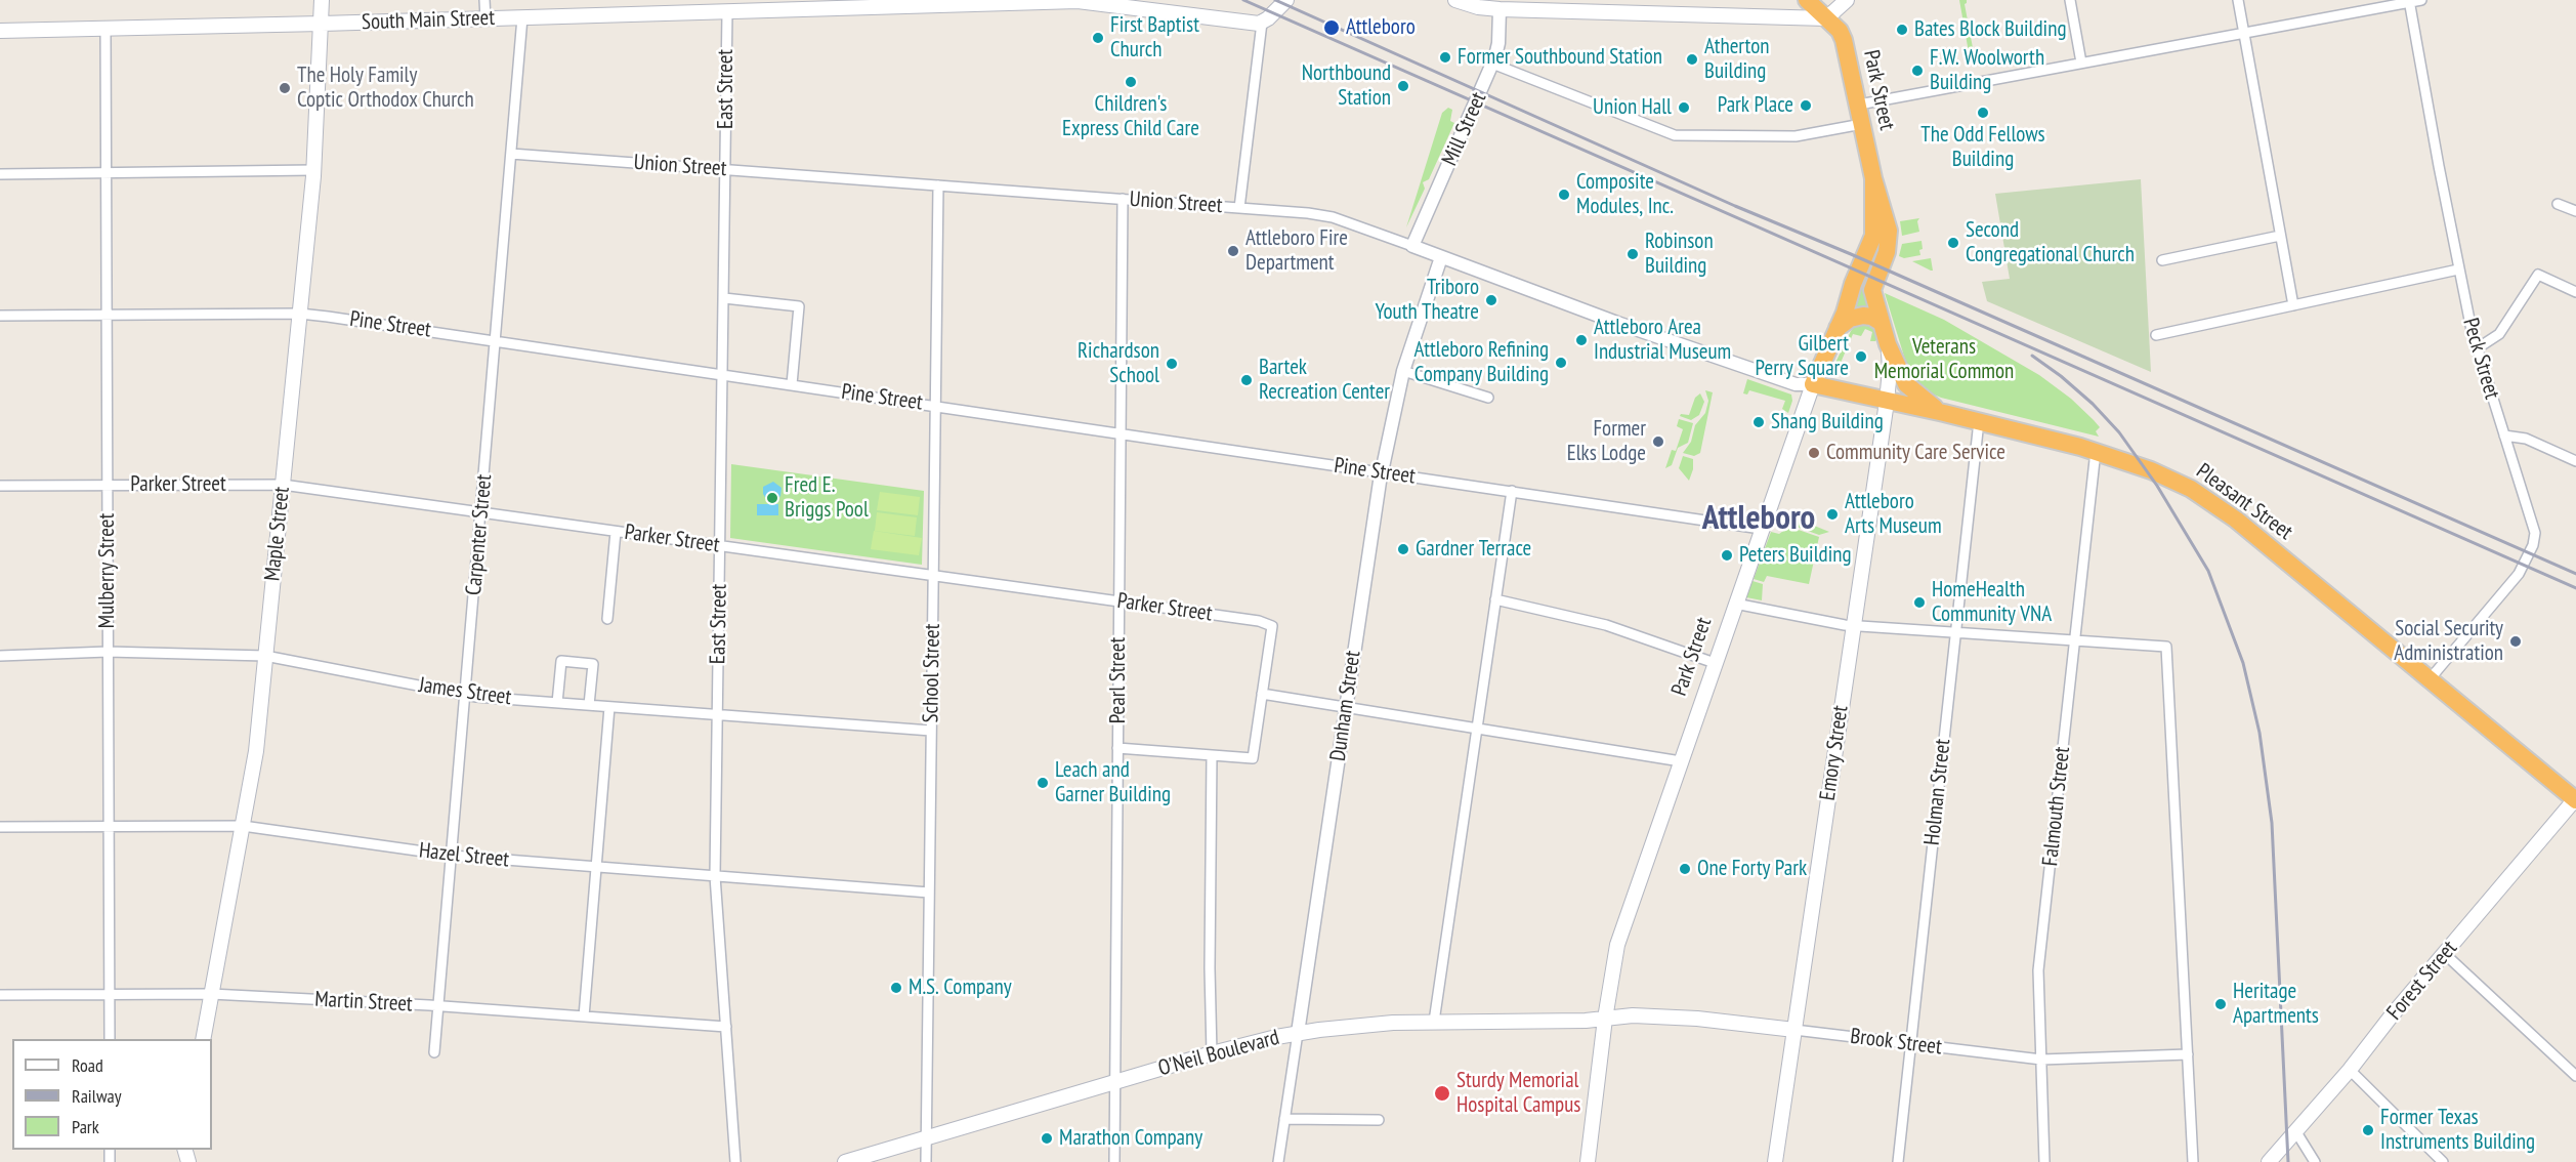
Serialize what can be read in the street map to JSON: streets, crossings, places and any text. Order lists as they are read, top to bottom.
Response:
{
  "streets": {
    "highway": ["Park Street", "Pleasant Street"],
    "main road": [
      "South Main Street",
      "Maple Street",
      "Emory Street",
      "Forest Street",
      "Brook Street",
      "O'Neil Boulevard"
    ],
    "street": [
      "East Street",
      "Mill Street",
      "Union Street",
      "Pine Street",
      "Peck Street",
      "Parker Street",
      "Carpenter Street",
      "Mulberry Street",
      "School Street",
      "Pearl Street",
      "James Street",
      "Dunham Street",
      "Holman Street",
      "Falmouth Street",
      "Hazel Street",
      "Martin Street"
    ]
  },
  "crossings": [
    ["South Main Street", "East Street"],
    ["South Main Street", "Maple Street"],
    ["South Main Street", "Carpenter Street"],
    ["South Main Street", "Mulberry Street"],
    ["East Street", "Union Street"],
    ["East Street", "Pine Street"],
    ["East Street", "Parker Street"],
    ["East Street", "James Street"],
    ["East Street", "Hazel Street"],
    ["East Street", "Martin Street"],
    ["Park Street", "Union Street"],
    ["Park Street", "Pine Street"],
    ["Park Street", "Pleasant Street"],
    ["Park Street", "Emory Street"],
    ["Park Street", "Brook Street"],
    ["Park Street", "O'Neil Boulevard"],
    ["Mill Street", "Union Street"],
    ["Union Street", "Pleasant Street"],
    ["Union Street", "Carpenter Street"],
    ["Union Street", "School Street"],
    ["Union Street", "Pearl Street"],
    ["Union Street", "Dunham Street"],
    ["Pine Street", "Maple Street"],
    ["Pine Street", "Carpenter Street"],
    ["Pine Street", "Mulberry Street"],
    ["Pine Street", "School Street"],
    ["Pine Street", "Pearl Street"],
    ["Pine Street", "Dunham Street"],
    ["Peck Street", "Pleasant Street"],
    ["Parker Street", "Maple Street"],
    ["Parker Street", "Carpenter Street"],
    ["Parker Street", "Mulberry Street"],
    ["Parker Street", "School Street"],
    ["Parker Street", "Pearl Street"],
    ["Pleasant Street", "Emory Street"],
    ["Pleasant Street", "Holman Street"],
    ["Pleasant Street", "Falmouth Street"],
    ["Pleasant Street", "Forest Street"],
    ["Maple Street", "James Street"],
    ["Maple Street", "Hazel Street"],
    ["Maple Street", "Martin Street"],
    ["Carpenter Street", "James Street"],
    ["Carpenter Street", "Hazel Street"],
    ["Carpenter Street", "Martin Street"],
    ["Mulberry Street", "James Street"],
    ["Mulberry Street", "Hazel Street"],
    ["Mulberry Street", "Martin Street"],
    ["School Street", "James Street"],
    ["School Street", "Hazel Street"],
    ["School Street", "O'Neil Boulevard"],
    ["Pearl Street", "O'Neil Boulevard"],
    ["Dunham Street", "O'Neil Boulevard"],
    ["Emory Street", "Brook Street"],
    ["Holman Street", "Brook Street"],
    ["Falmouth Street", "Brook Street"],
    ["Brook Street", "O'Neil Boulevard"]
  ],
  "districts": ["Attleboro"],
  "parks": ["Veterans Memorial Common"],
  "places": [
    "Attleboro",
    "Bates Block Building",
    "First Baptist Church",
    "Former Southbound Station",
    "Atherton Building",
    "F.W. Woolworth Building",
    "Children's Express Child Care",
    "Northbound Station",
    "The Holy Family Coptic Orthodox Church",
    "Park Place",
    "Union Hall",
    "The Odd Fellows Building",
    "Composite Modules, Inc.",
    "Second Congregational Church",
    "Attleboro Fire Department",
    "Robinson Building",
    "Triboro Youth Theatre",
    "Attleboro Area Industrial Museum",
    "Gilbert Perry Square",
    "Attleboro Refining Company Building",
    "Richardson School",
    "Bartek Recreation Center",
    "Shang Building",
    "Former Elks Lodge",
    "Community Care Service",
    "Fred E. Briggs Pool",
    "Attleboro Arts Museum",
    "Gardner Terrace",
    "Peters Building",
    "HomeHealth Community VNA",
    "Social Security Administration",
    "Leach and Garner Building",
    "One Forty Park",
    "M.S. Company",
    "Heritage Apartments",
    "Sturdy Memorial Hospital Campus",
    "Former Texas Instruments Building",
    "Marathon Company"
  ],
  "legend": ["Road", "Railway", "Park"]
}
